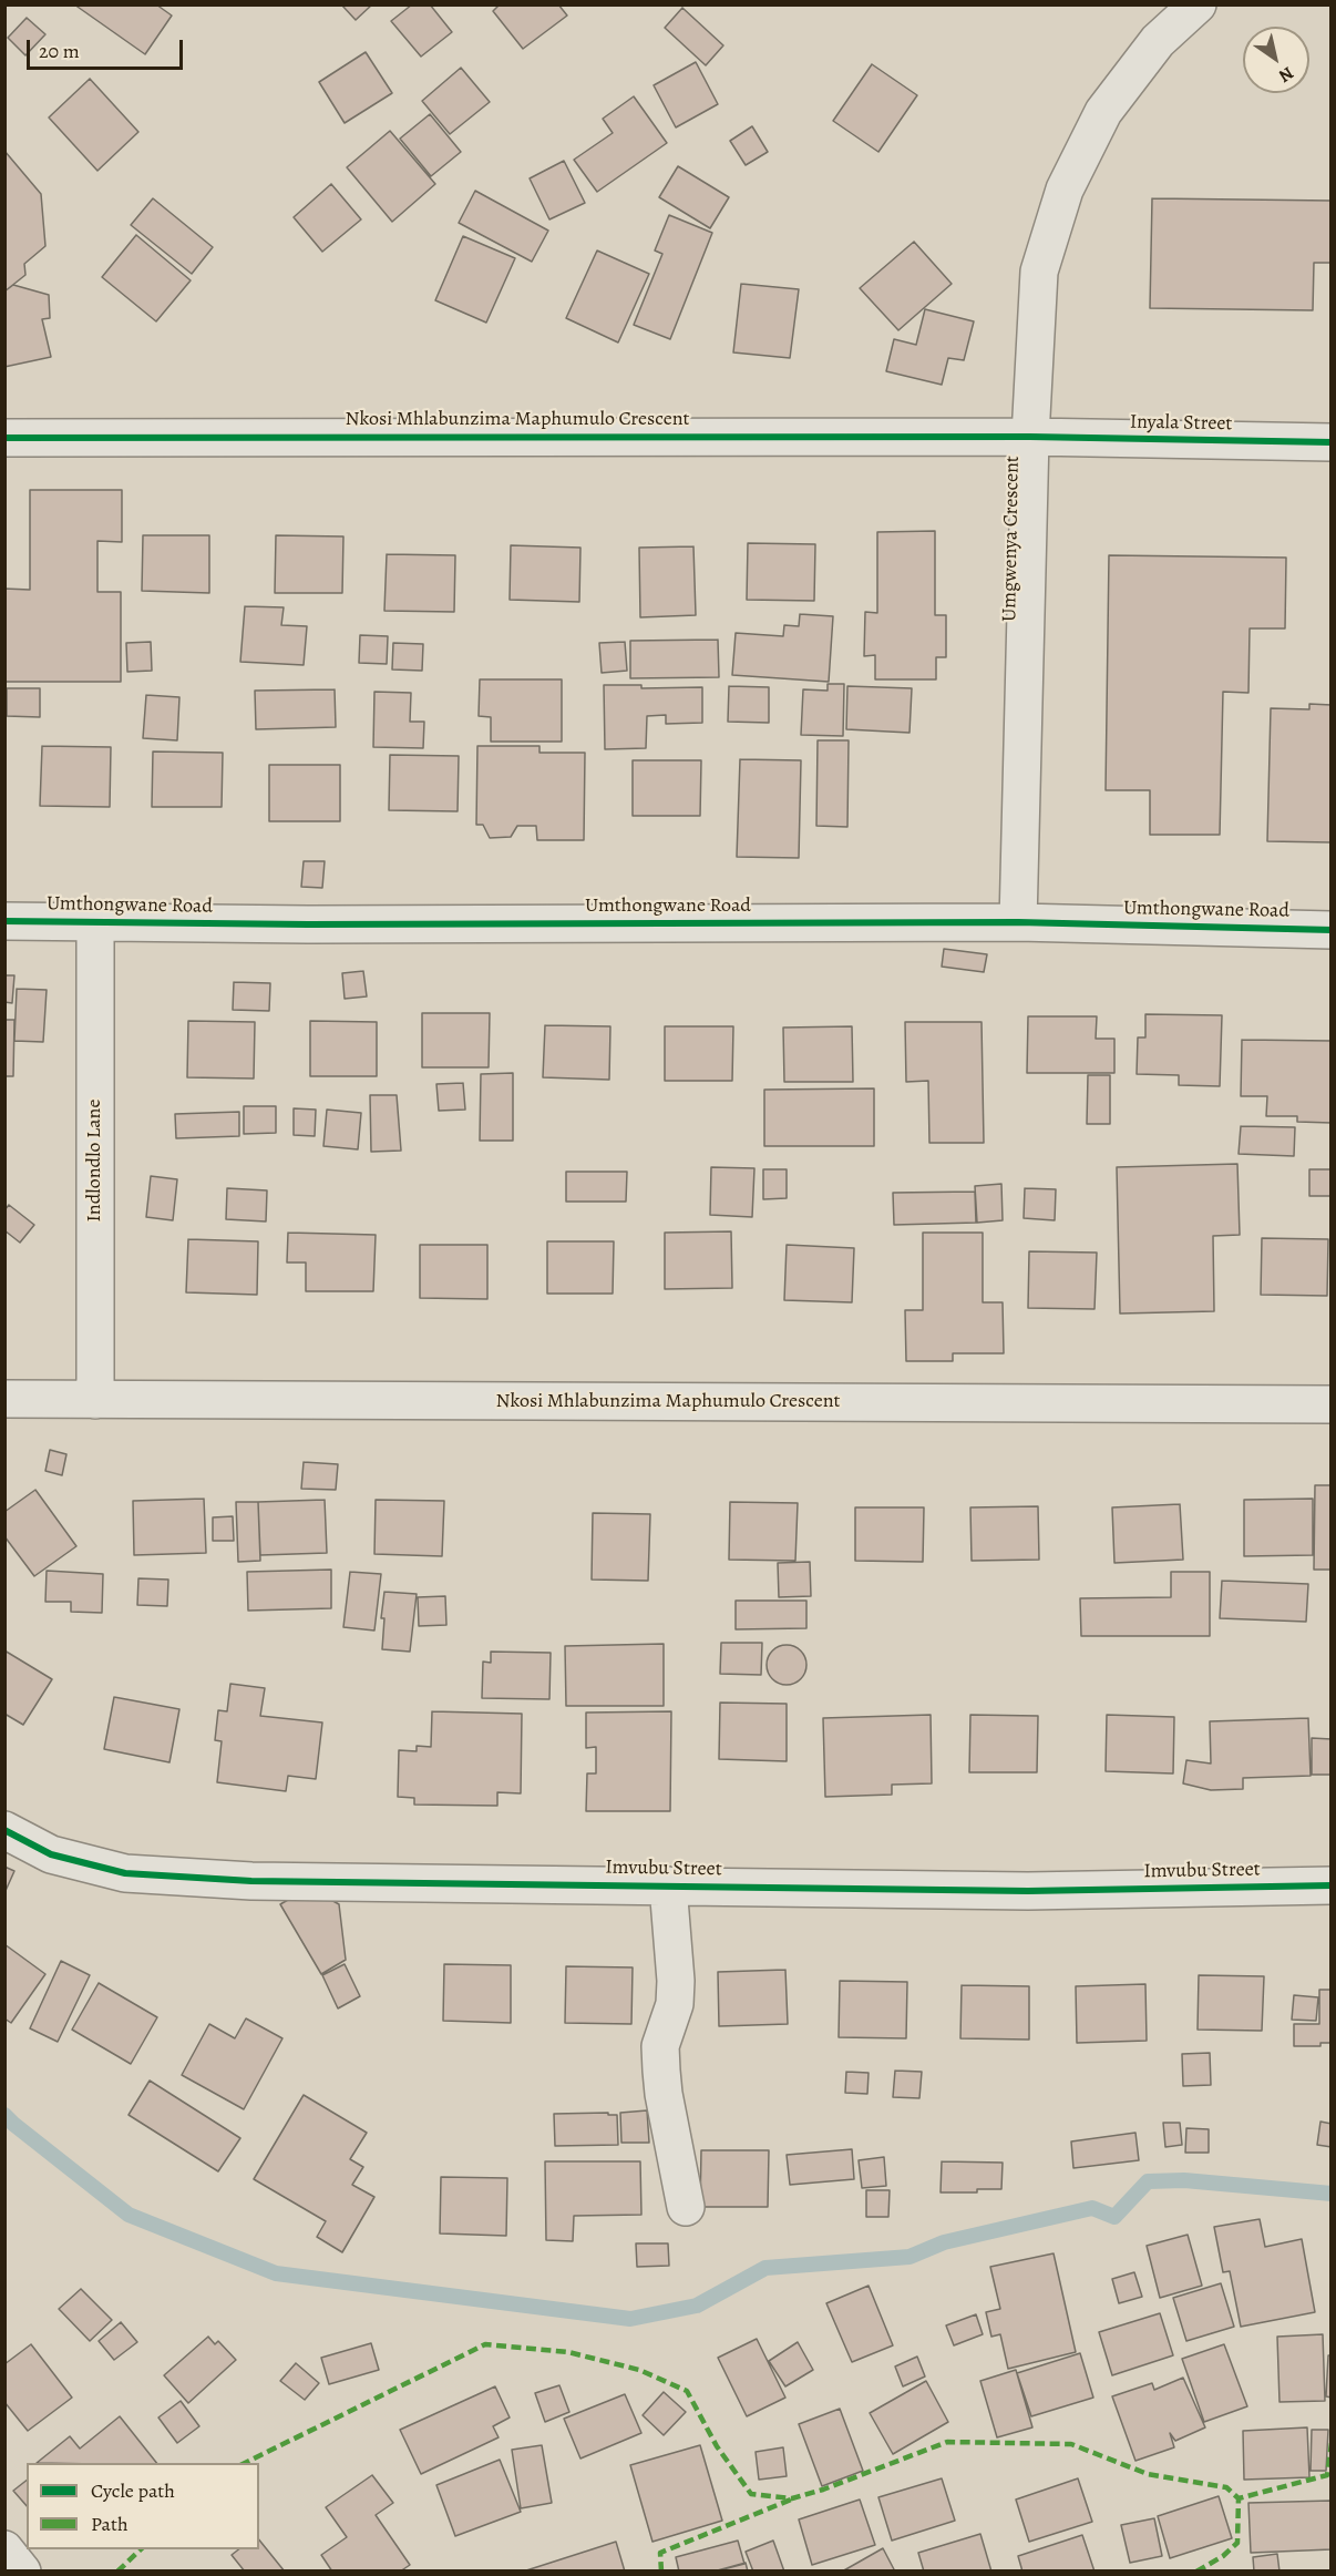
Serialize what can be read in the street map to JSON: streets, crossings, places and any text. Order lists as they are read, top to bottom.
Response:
{
  "streets": {
    "street": [
      "Nkosi Mhlabunzima Maphumulo Crescent",
      "Inyala Street",
      "Umgwenya Crescent",
      "Umthongwane Road",
      "Indlondlo Lane",
      "Imvubu Street"
    ]
  },
  "crossings": [
    ["Nkosi Mhlabunzima Maphumulo Crescent", "Inyala Street"],
    ["Nkosi Mhlabunzima Maphumulo Crescent", "Umgwenya Crescent"],
    ["Nkosi Mhlabunzima Maphumulo Crescent", "Indlondlo Lane"],
    ["Inyala Street", "Umgwenya Crescent"],
    ["Umgwenya Crescent", "Umthongwane Road"],
    ["Umthongwane Road", "Indlondlo Lane"]
  ],
  "legend": ["Cycle path", "Path"],
  "scale_bar": "20 m",
  "north": "bottom right"
}
